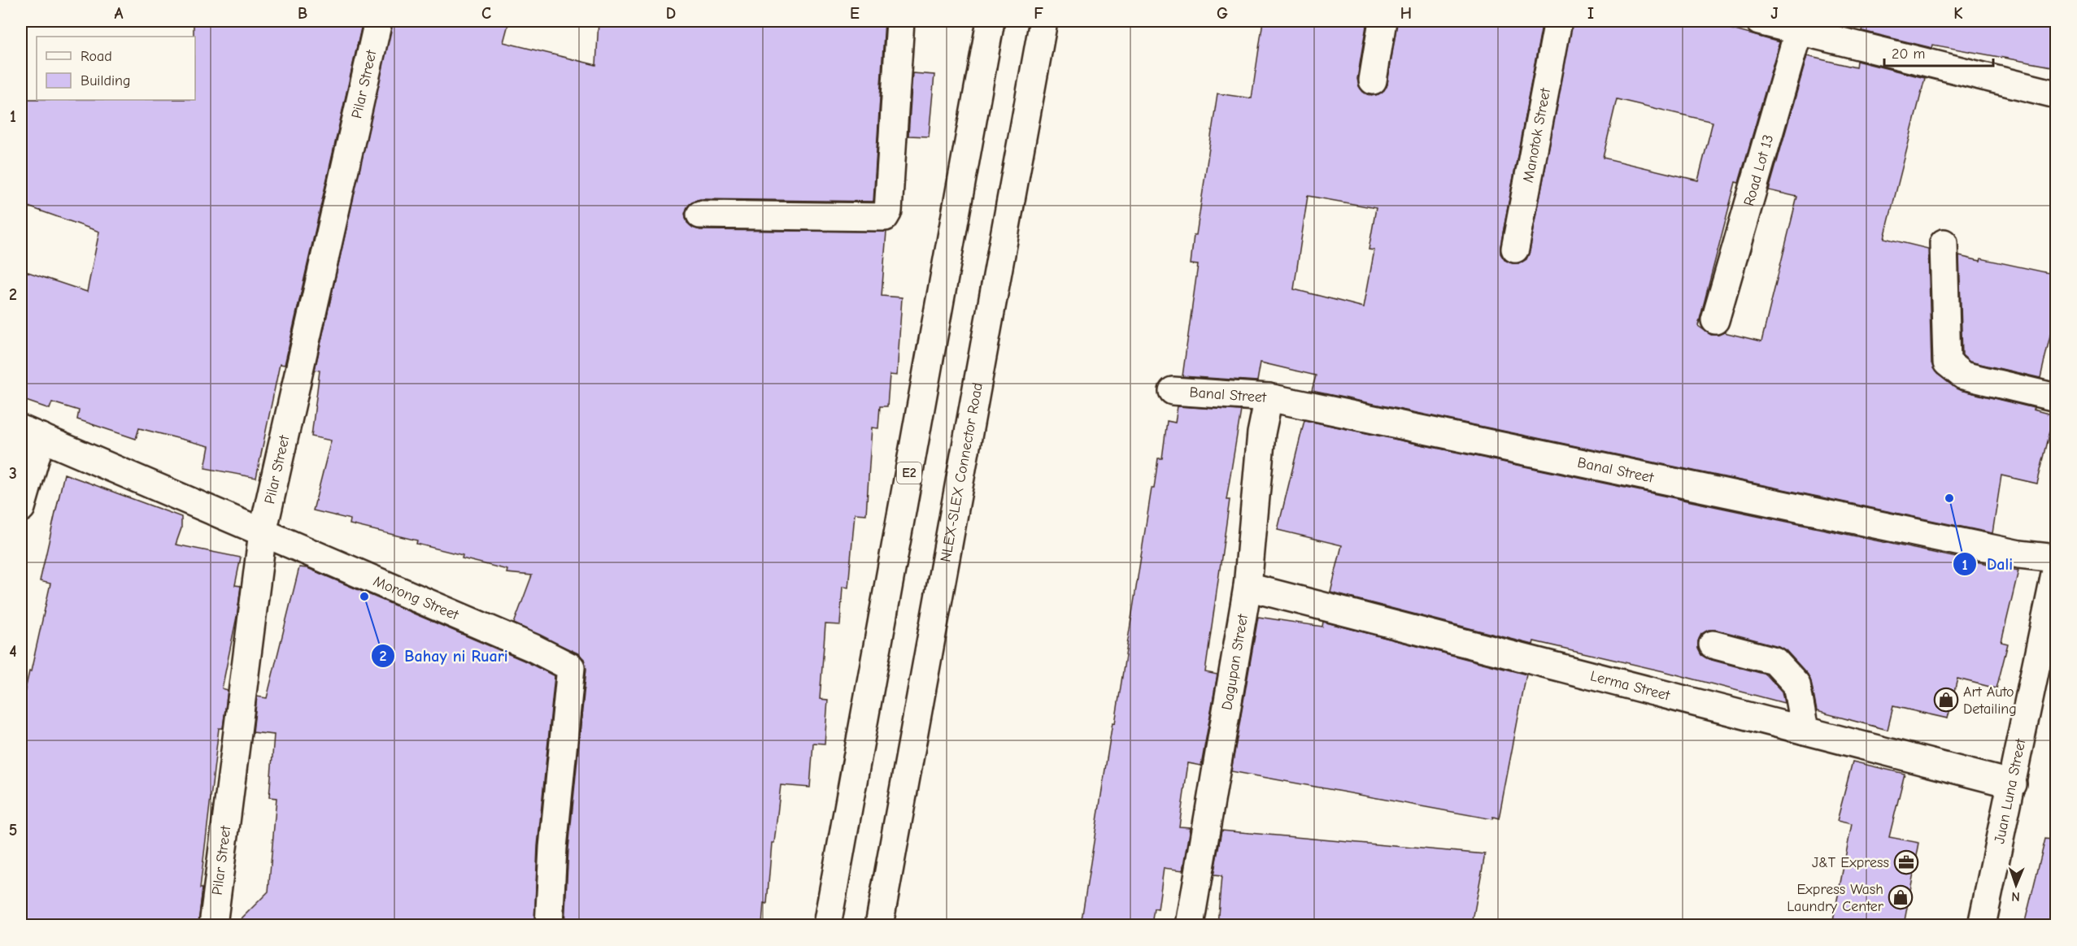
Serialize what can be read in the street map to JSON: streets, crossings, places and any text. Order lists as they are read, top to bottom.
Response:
{
  "streets": {
    "main road": [
      "Pilar Street",
      "Manotok Street",
      "Road Lot 13",
      "Banal Street",
      "E2",
      "NLEX-SLEX Connector Road",
      "Morong Street",
      "Dagupan Street",
      "Lerma Street",
      "Juan Luna Street"
    ]
  },
  "crossings": [
    ["Pilar Street", "Morong Street"],
    ["Banal Street", "Dagupan Street"],
    ["Dagupan Street", "Lerma Street"],
    ["Lerma Street", "Juan Luna Street"]
  ],
  "places": {
    "other": ["Dali", "Bahay ni Ruari"],
    "shop": ["Art Auto Detailing", "Express Wash Laundry Center"],
    "office": ["J&T Express"]
  },
  "legend": ["Road", "Building"],
  "scale_bar": "20 m",
  "north": "bottom",
  "grid": {
    "columns": [
      "A",
      "B",
      "C",
      "D",
      "E",
      "F",
      "G",
      "H",
      "I",
      "J",
      "K"
    ],
    "rows": [
      "1",
      "2",
      "3",
      "4",
      "5"
    ]
  }
}
